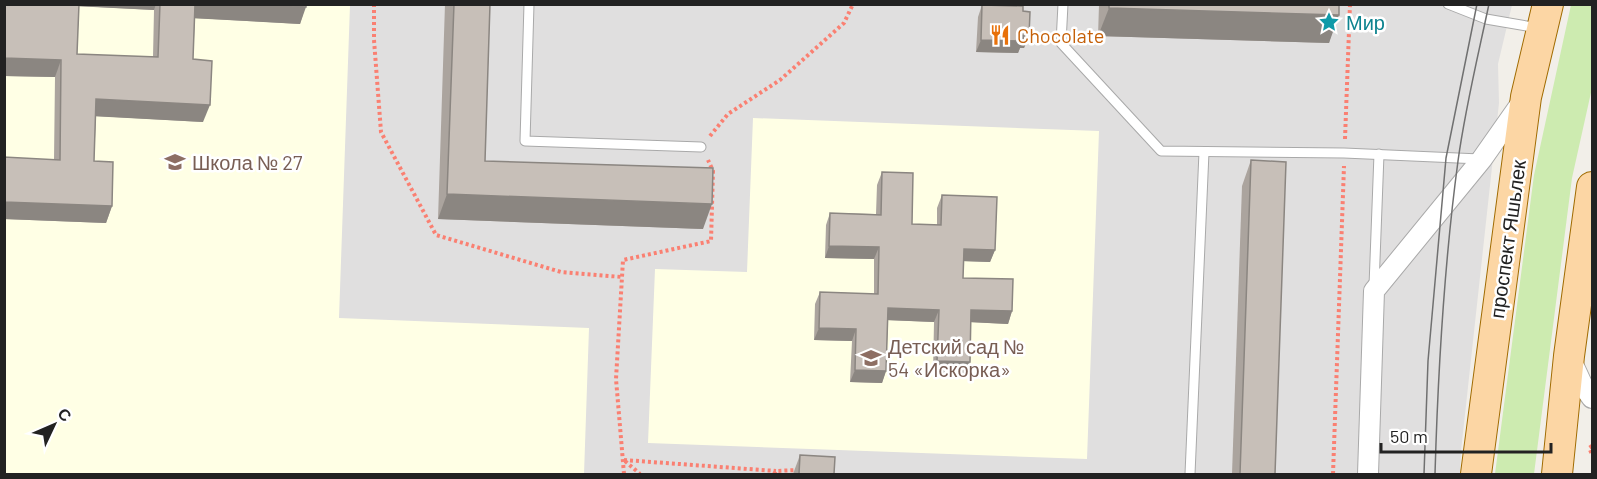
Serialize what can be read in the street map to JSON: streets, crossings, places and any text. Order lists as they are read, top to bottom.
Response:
{
  "streets": {
    "main road": ["проспект Яшьлек"]
  },
  "places": {
    "place": ["Мир"],
    "restaurant": ["Chocolate"],
    "school or university": ["Школа № 27", "Детский сад № 54 «Искорка»"]
  },
  "scale_bar": "50 m",
  "north": "top right"
}
